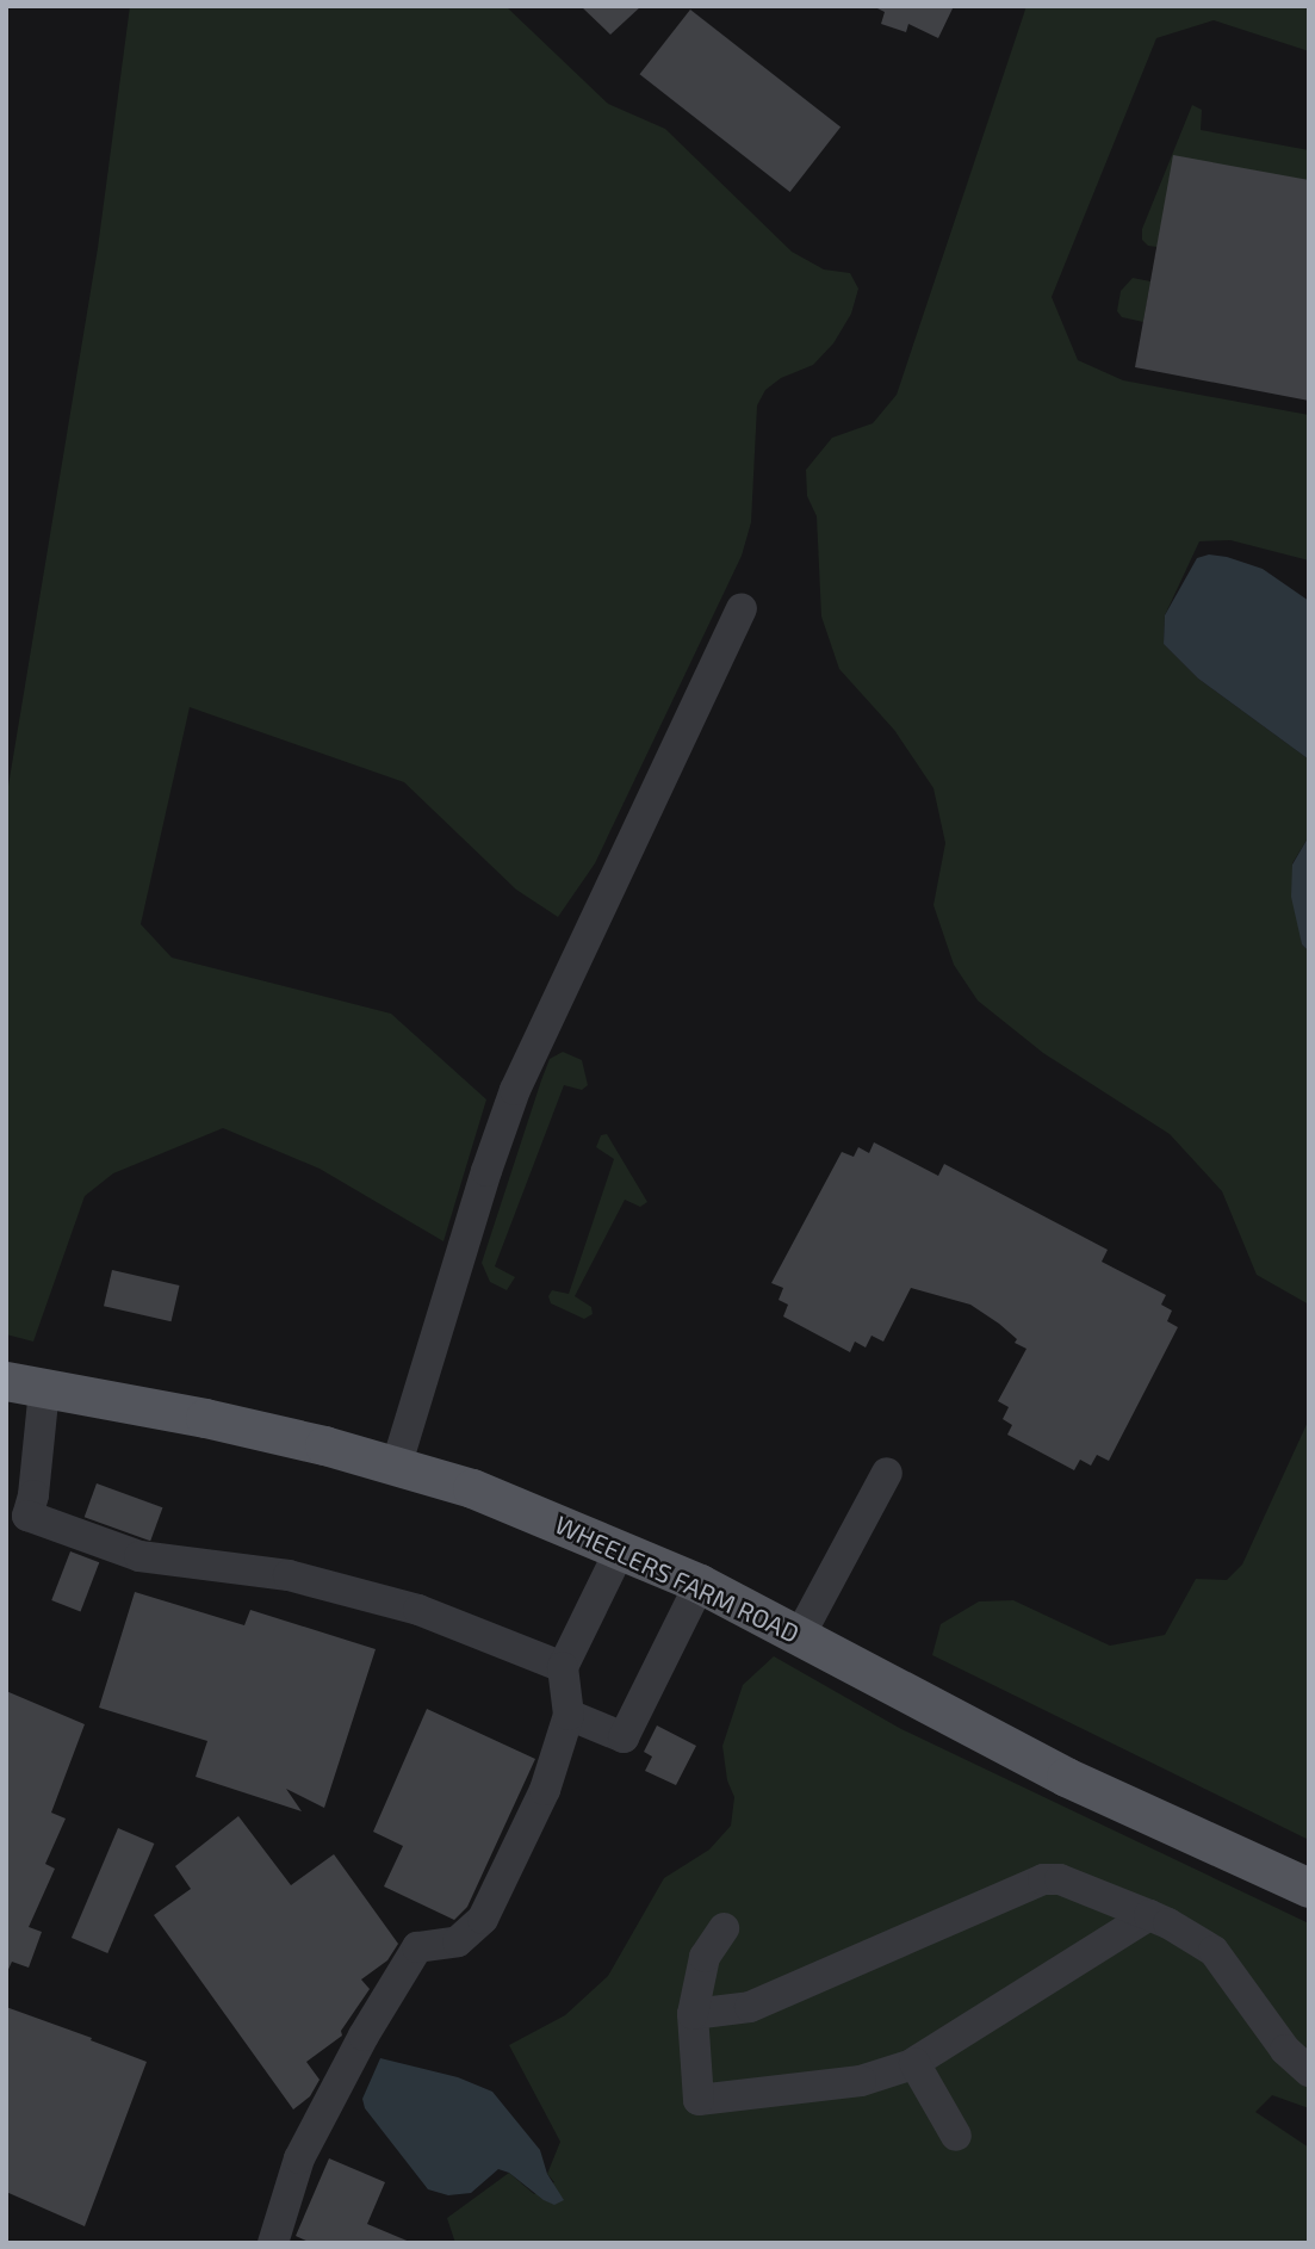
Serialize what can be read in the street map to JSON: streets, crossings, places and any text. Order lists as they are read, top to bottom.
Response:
{
  "streets": {
    "main road": ["WHEELERS FARM ROAD"]
  }
}
